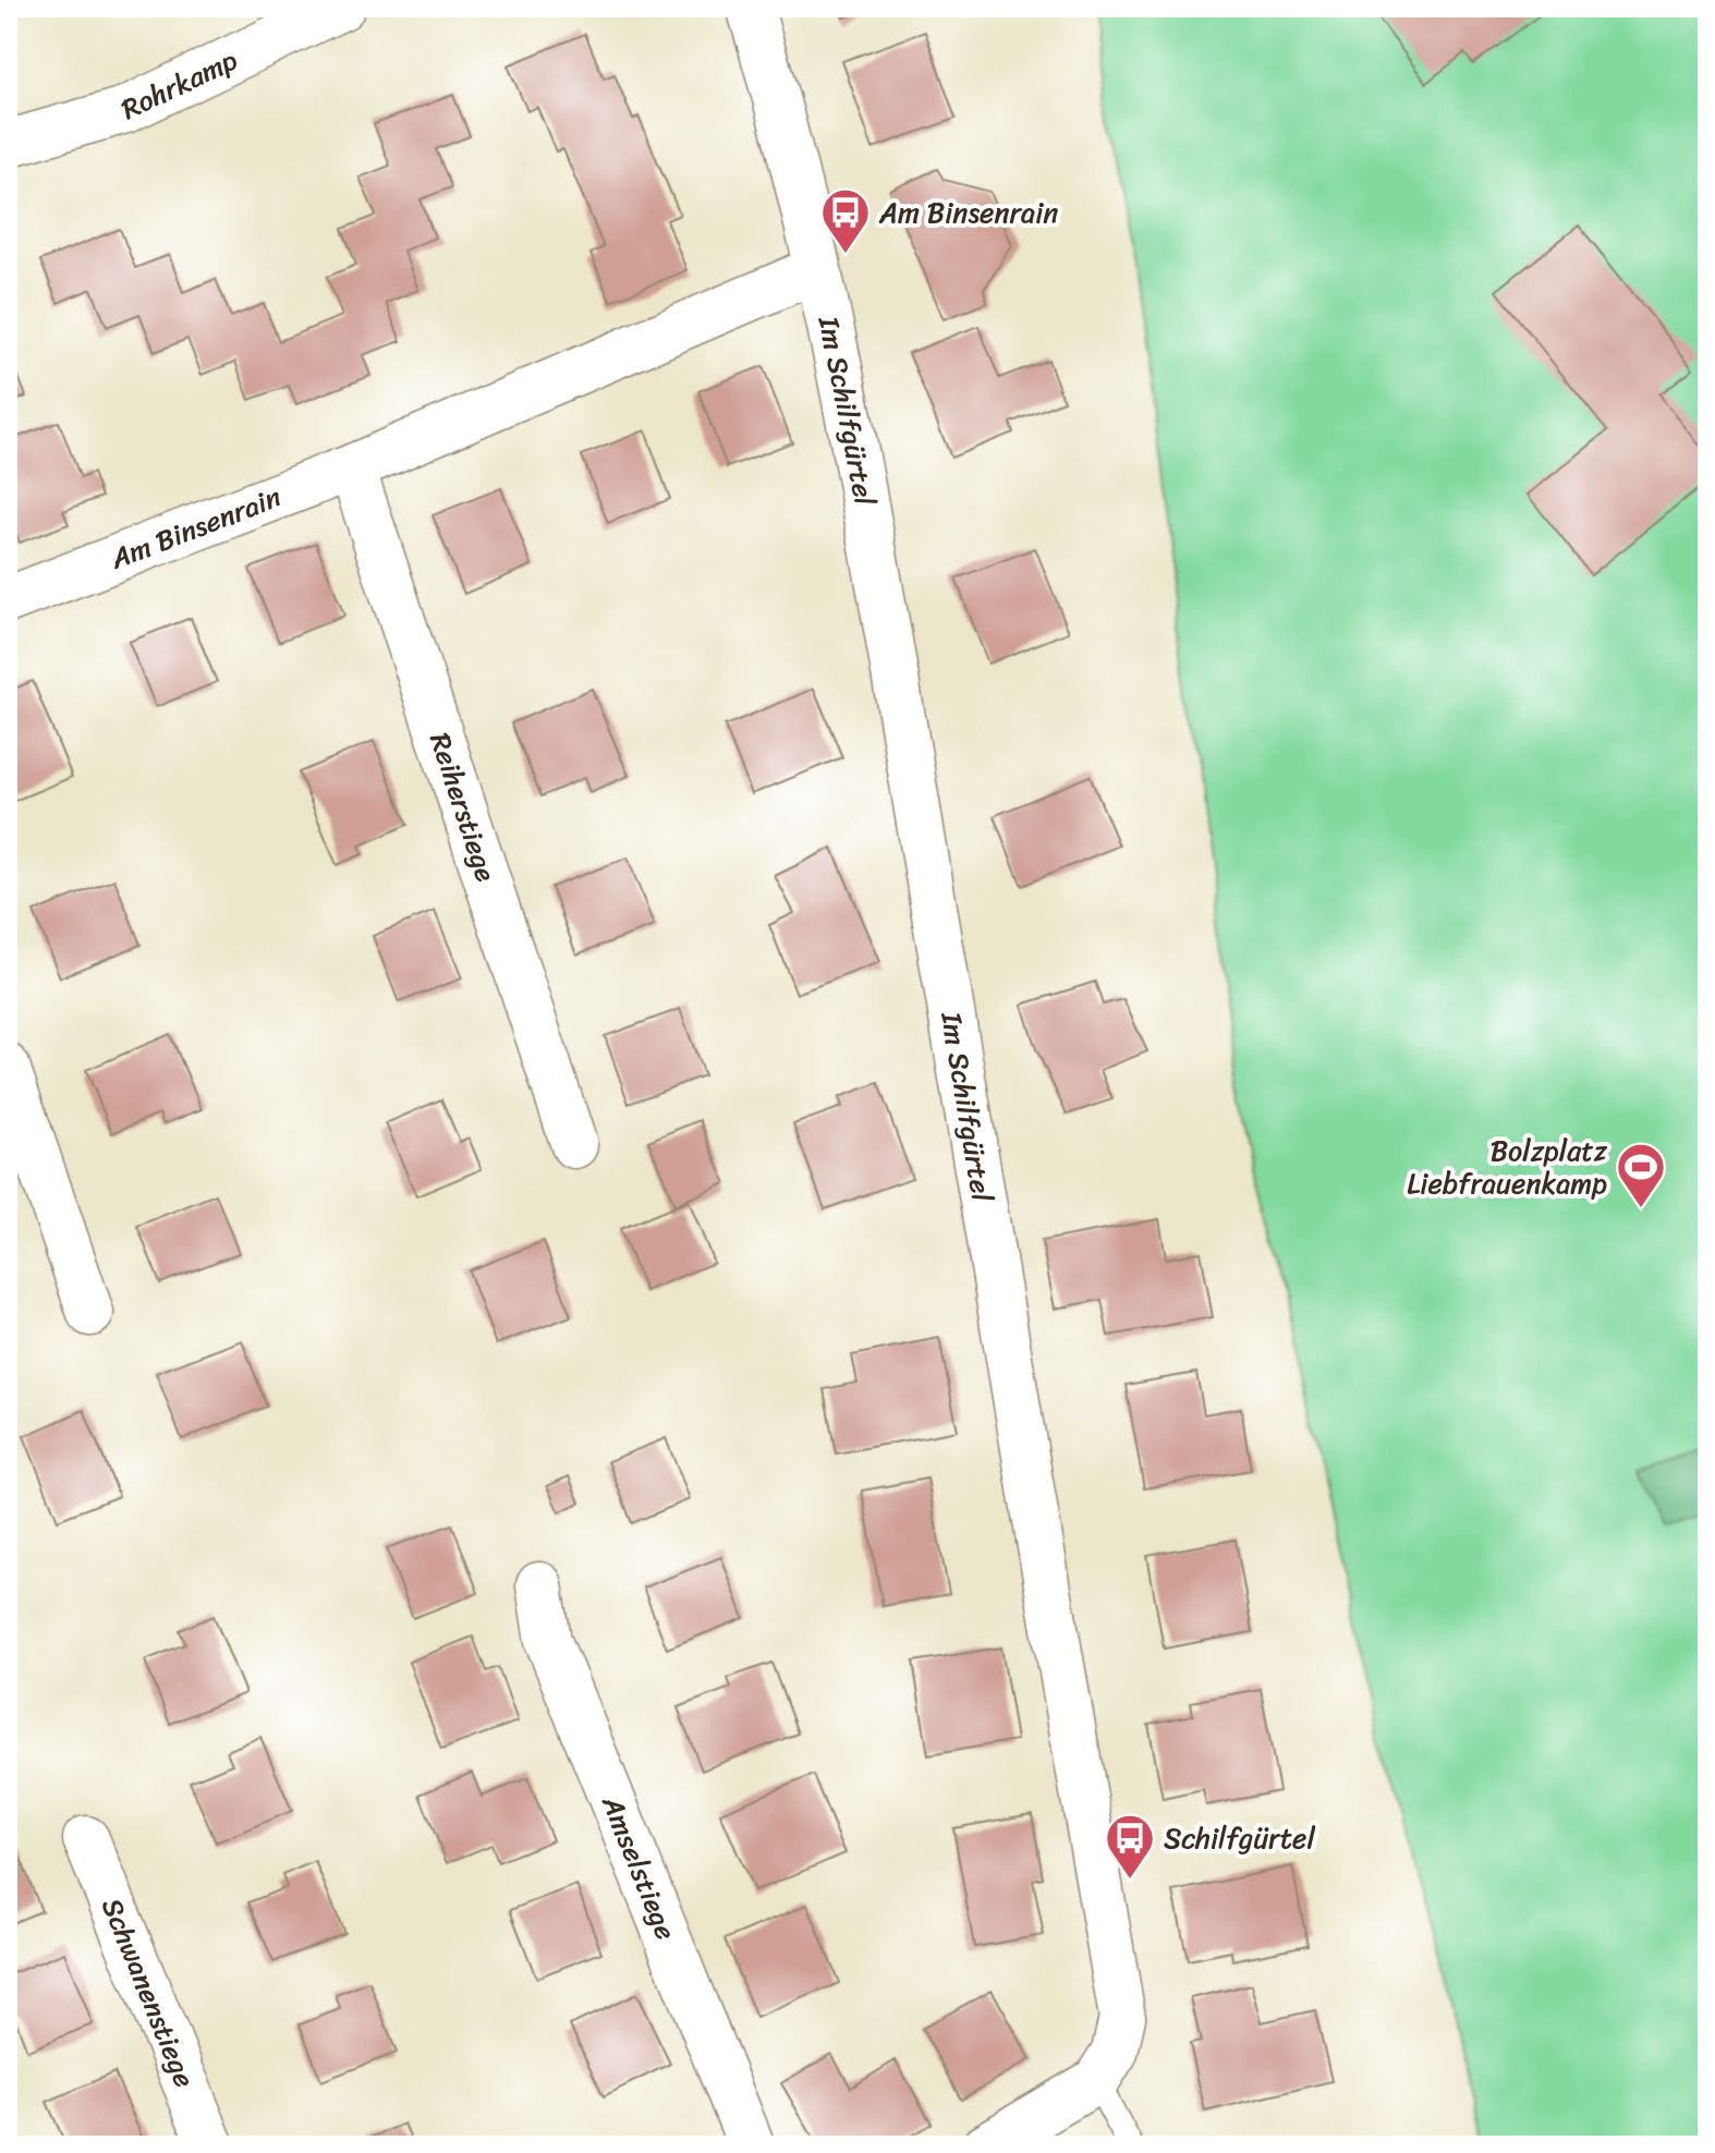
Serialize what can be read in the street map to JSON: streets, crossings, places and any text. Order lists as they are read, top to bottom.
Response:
{
  "streets": {
    "street": [
      "Rohrkamp",
      "Im Schilfgürtel",
      "Am Binsenrain",
      "Reiherstiege",
      "Amselstiege",
      "Schwanenstiege"
    ]
  },
  "crossings": [
    ["Im Schilfgürtel", "Am Binsenrain"],
    ["Am Binsenrain", "Reiherstiege"]
  ],
  "places": {
    "bus stop": ["Am Binsenrain", "Schilfgürtel"],
    "sports": ["Bolzplatz Liebfrauenkamp"]
  }
}
